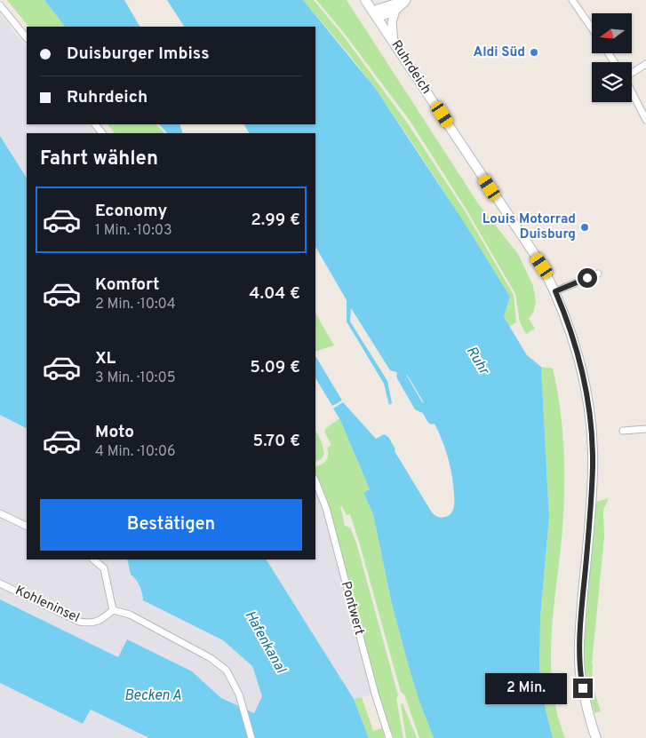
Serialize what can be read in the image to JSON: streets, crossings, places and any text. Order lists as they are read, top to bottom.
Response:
{
  "streets": {
    "main road": ["Ruhrdeich"],
    "street": ["Kohleninsel", "Pontwert"]
  },
  "water": ["Ruhr", "Hafenkanal", "Becken A"],
  "places": ["Aldi Süd", "Louis Motorrad Duisburg"],
  "north": "left",
  "page": {
    "banner": ["Duisburger Imbiss", "Ruhrdeich"],
    "heading": "Fahrt wählen",
    "list": [
      {
        "name": "Economy",
        "note": "1 Min. · 10:03",
        "value": "2.99 €"
      },
      {
        "name": "Komfort",
        "note": "2 Min. · 10:04",
        "value": "4.04 €"
      },
      {
        "name": "XL",
        "note": "3 Min. · 10:05",
        "value": "5.09 €"
      },
      {
        "name": "Moto",
        "note": "4 Min. · 10:06",
        "value": "5.70 €"
      }
    ],
    "buttons": "Bestätigen",
    "bubble": "2 Min."
  }
}
